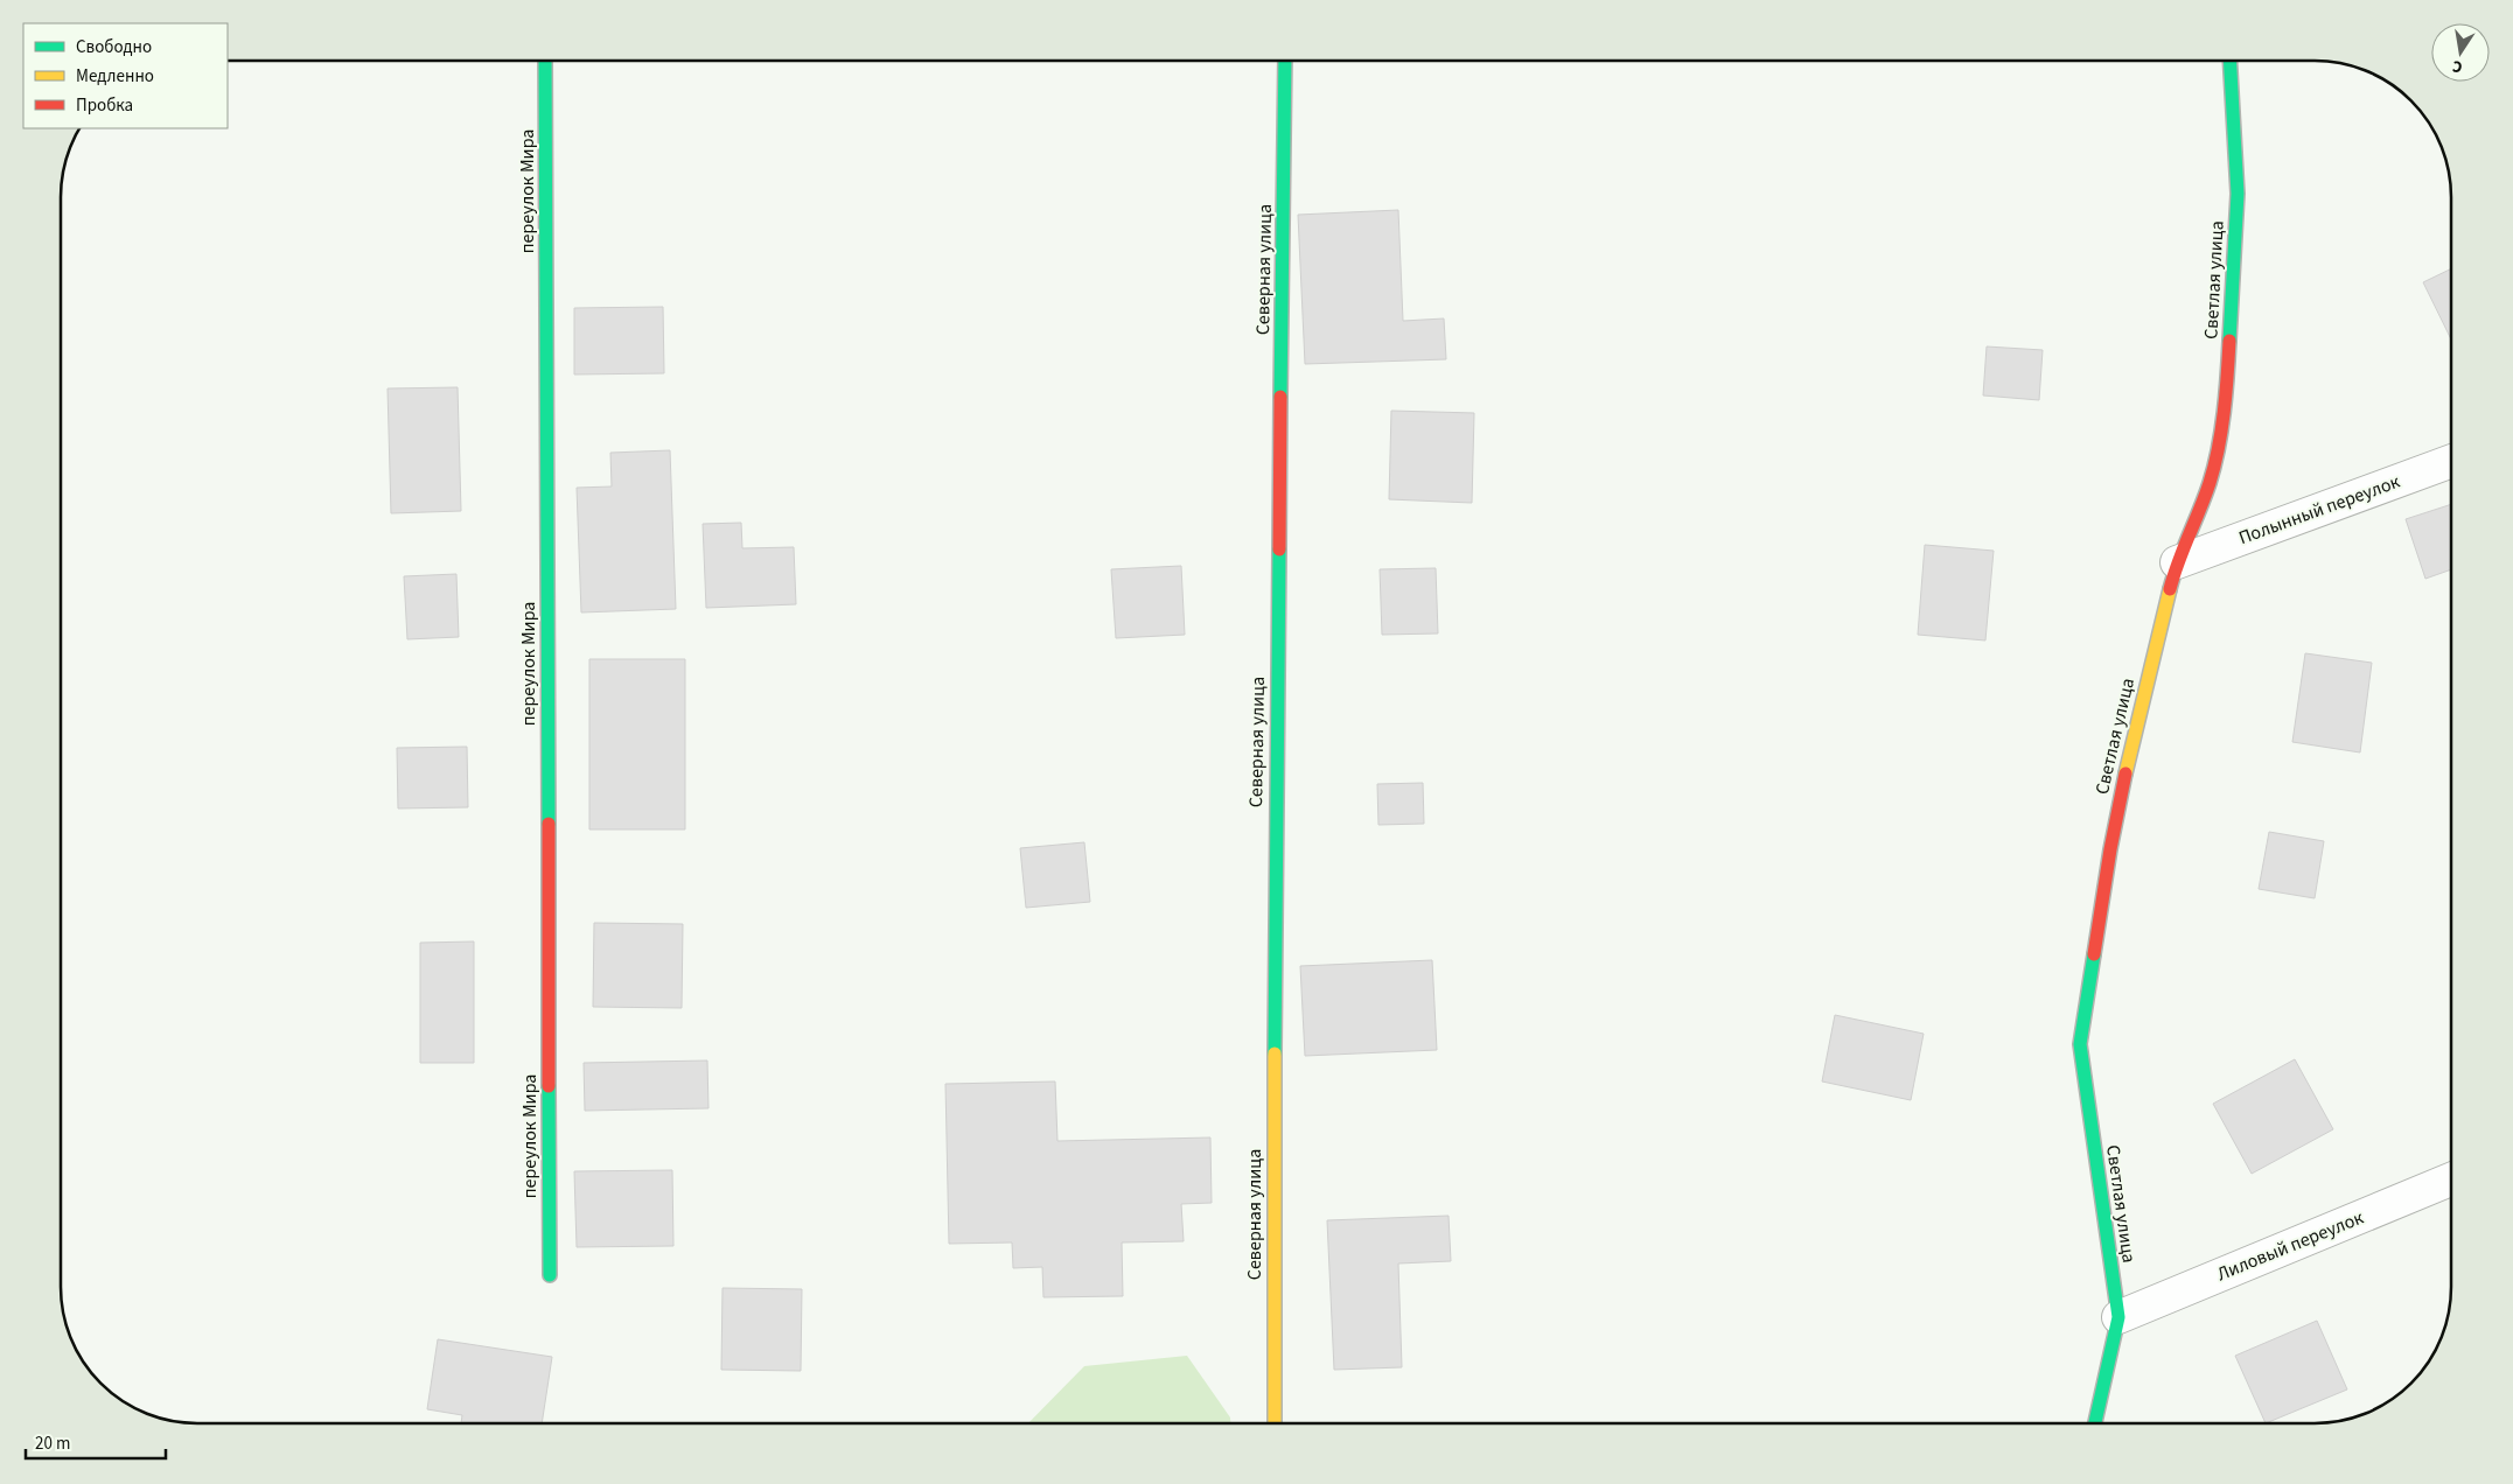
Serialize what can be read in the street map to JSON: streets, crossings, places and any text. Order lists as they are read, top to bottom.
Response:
{
  "streets": {
    "street": [
      "переулок Мира",
      "Северная улица",
      "Светлая улица",
      "Полынный переулок",
      "Лиловый переулок"
    ]
  },
  "crossings": [
    ["Светлая улица", "Полынный переулок"],
    ["Светлая улица", "Лиловый переулок"]
  ],
  "legend": ["Свободно", "Медленно", "Пробка"],
  "scale_bar": "20 m",
  "north": "bottom"
}
